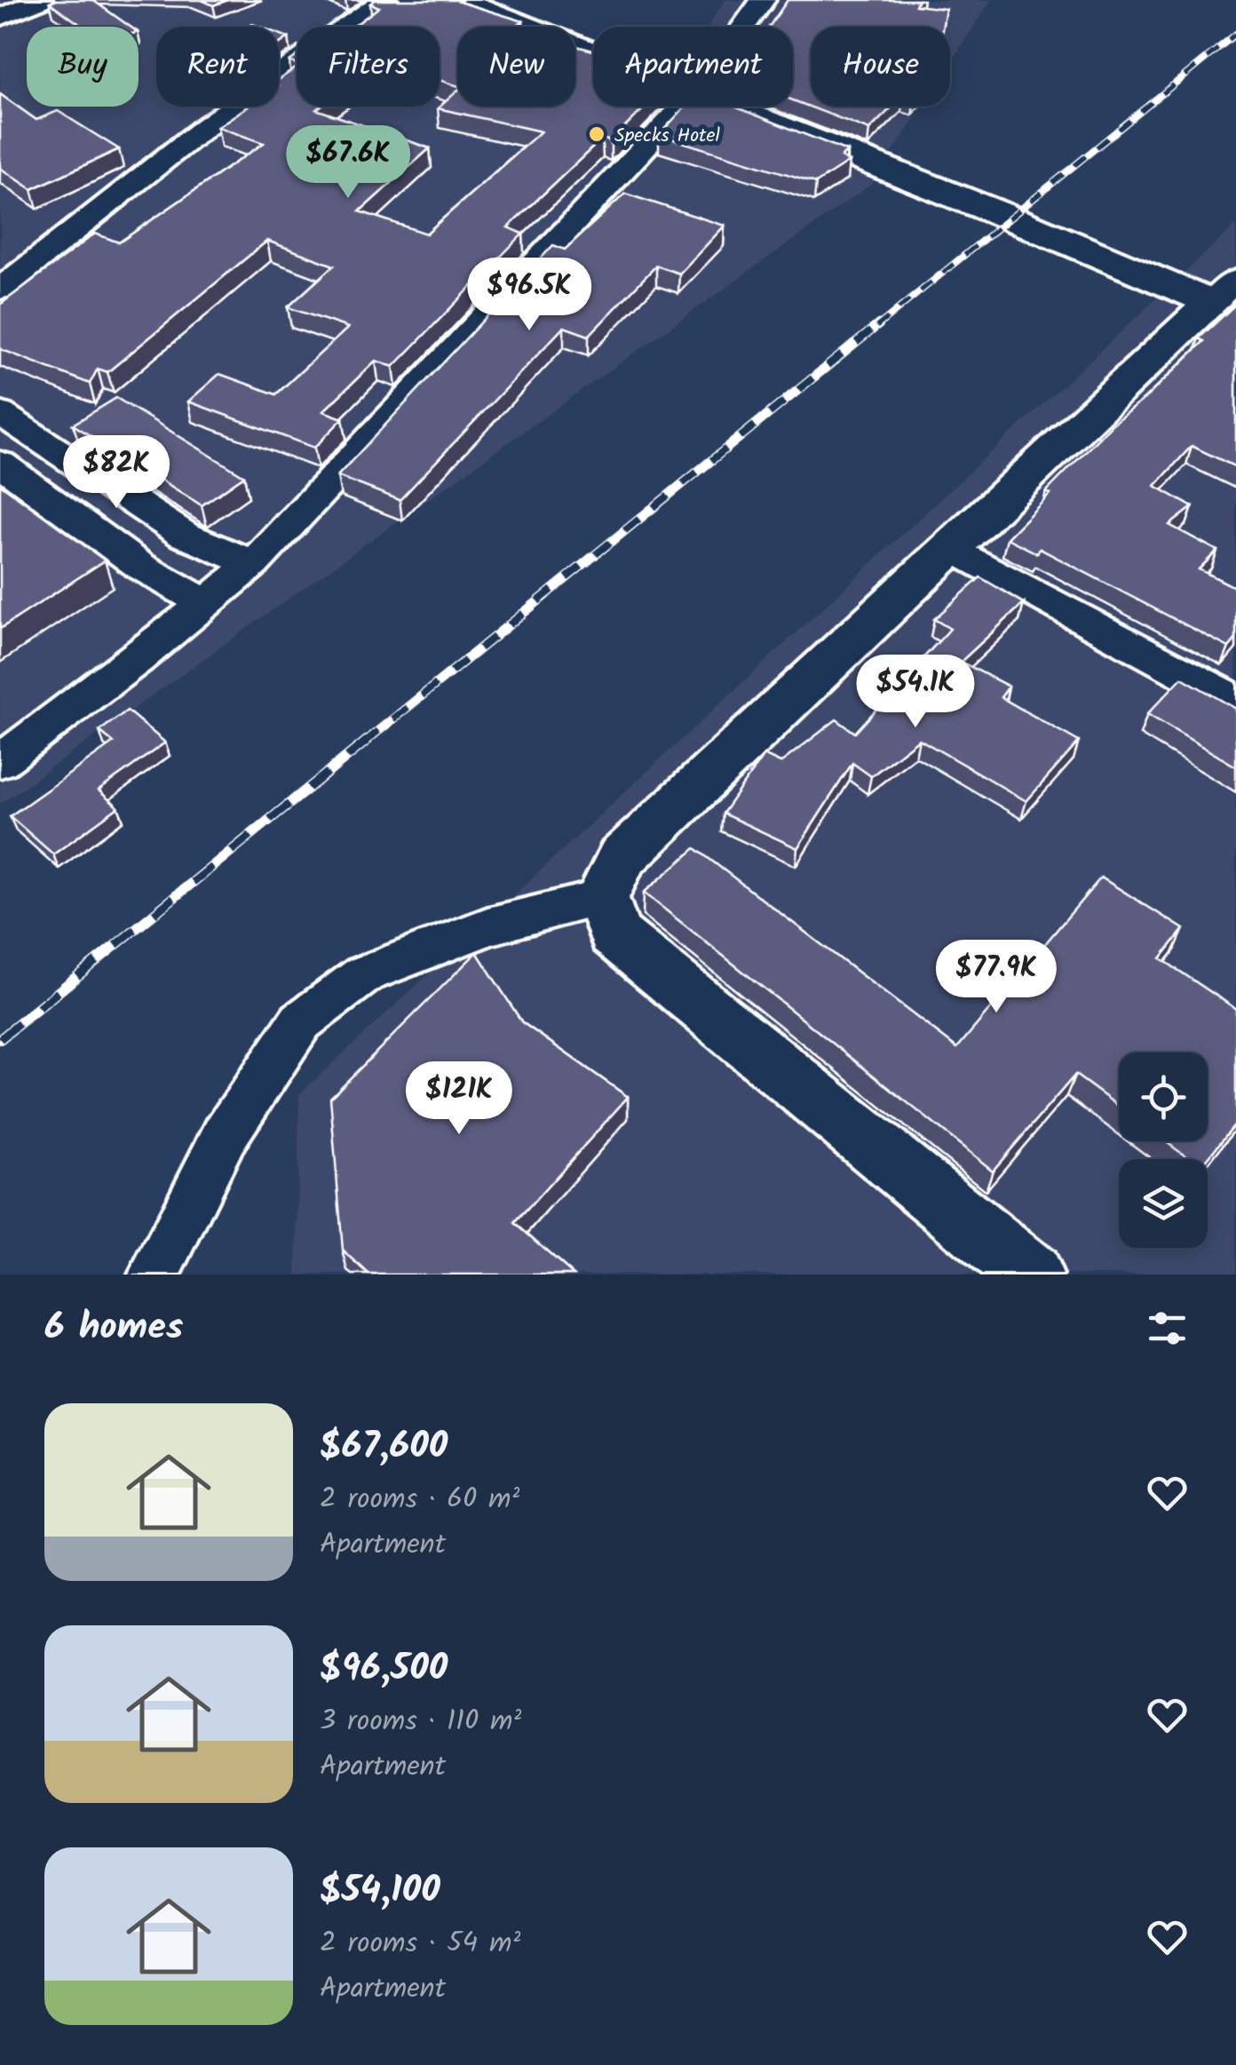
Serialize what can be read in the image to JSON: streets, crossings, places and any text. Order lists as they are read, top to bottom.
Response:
{
  "places": ["Specks Hotel"],
  "page": {
    "chip": [
      "Buy",
      "Rent",
      "Filters",
      "New",
      "Apartment",
      "House"
    ],
    "price": [
      "$67.6K",
      "$96.5K",
      "$82K",
      "$54.1K",
      "$77.9K",
      "$121K"
    ],
    "heading": "6 homes",
    "list": [
      {
        "name": "$67,600",
        "note": "2 rooms · 60 m² · Apartment"
      },
      {
        "name": "$96,500",
        "note": "3 rooms · 110 m² · Apartment"
      },
      {
        "name": "$54,100",
        "note": "2 rooms · 54 m² · Apartment"
      }
    ]
  }
}
